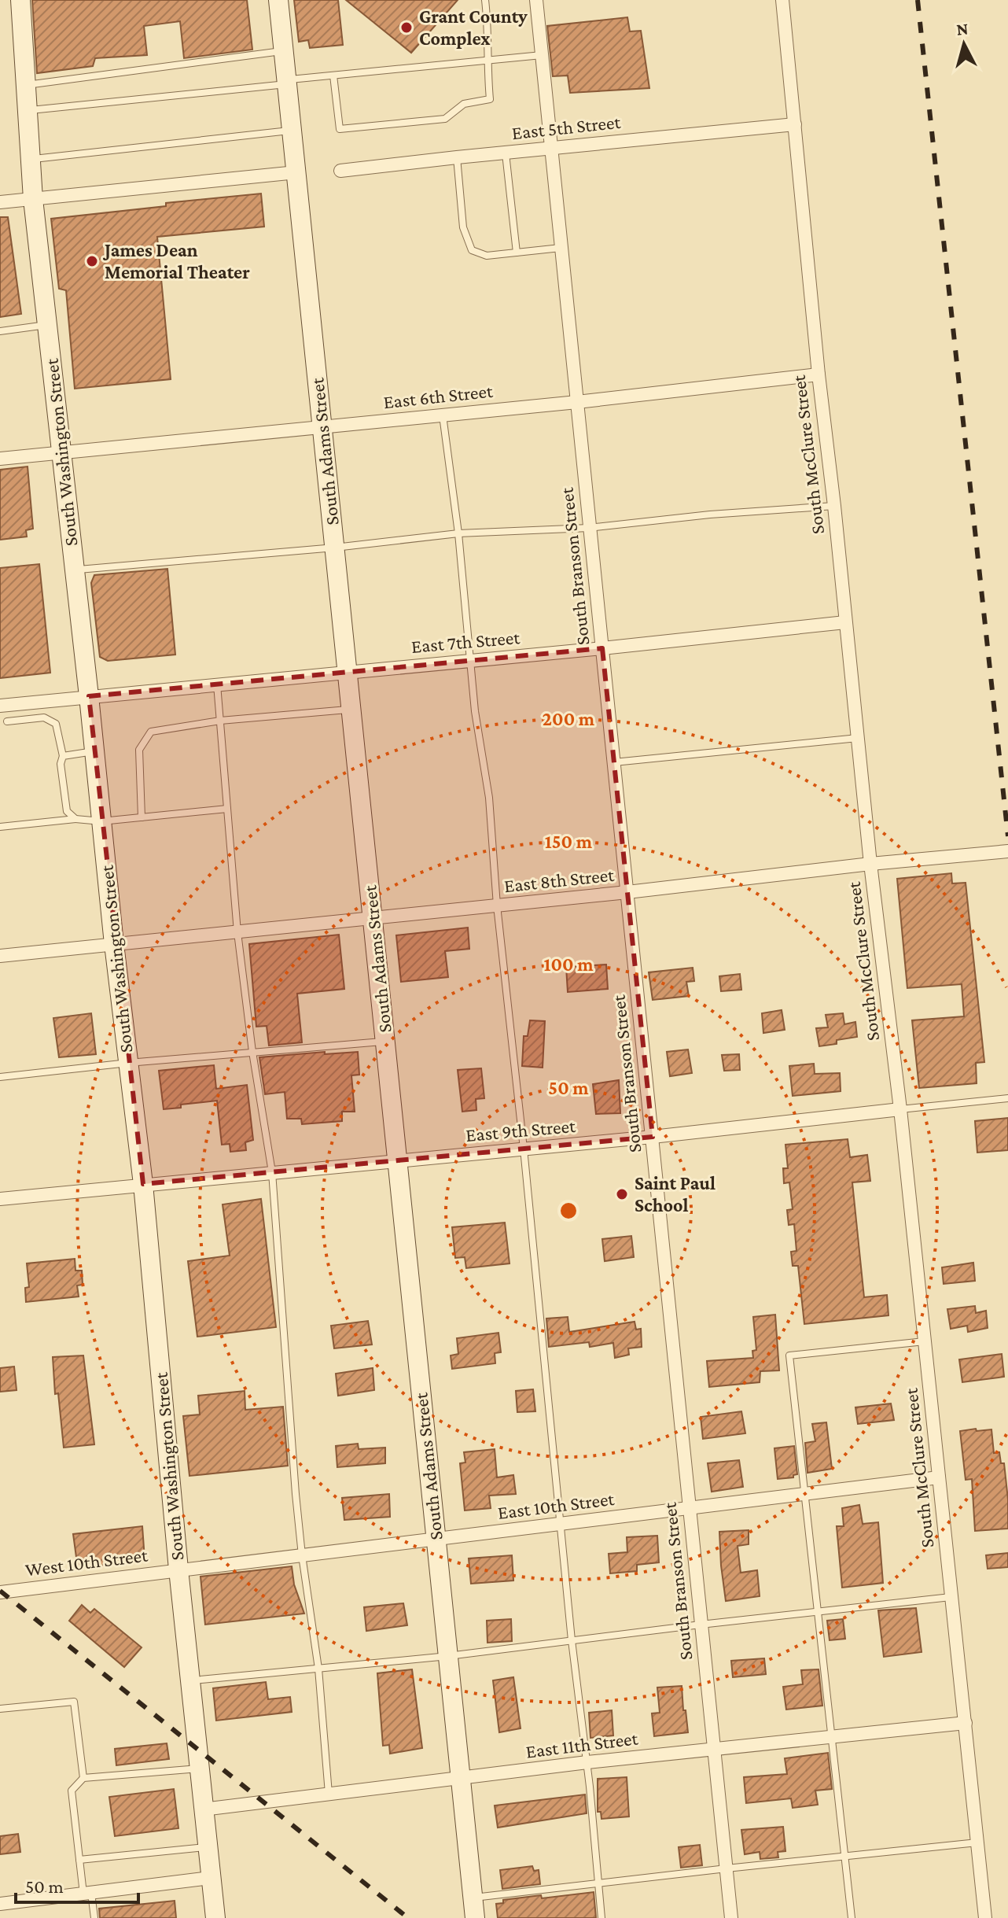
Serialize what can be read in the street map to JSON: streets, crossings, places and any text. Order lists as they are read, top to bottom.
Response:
{
  "streets": {
    "main road": ["South Adams Street", "South Washington Street"],
    "street": [
      "East 5th Street",
      "East 6th Street",
      "South McClure Street",
      "South Branson Street",
      "East 7th Street",
      "East 8th Street",
      "East 9th Street",
      "East 10th Street",
      "West 10th Street",
      "East 11th Street"
    ]
  },
  "crossings": [
    ["East 5th Street", "South McClure Street"],
    ["East 5th Street", "South Branson Street"],
    ["East 6th Street", "South Adams Street"],
    ["East 6th Street", "South Washington Street"],
    ["East 6th Street", "South McClure Street"],
    ["East 6th Street", "South Branson Street"],
    ["South Adams Street", "East 7th Street"],
    ["South Adams Street", "East 8th Street"],
    ["South Adams Street", "East 9th Street"],
    ["South Adams Street", "East 10th Street"],
    ["South Adams Street", "East 11th Street"],
    ["South Washington Street", "East 7th Street"],
    ["South Washington Street", "East 8th Street"],
    ["South Washington Street", "East 9th Street"],
    ["South Washington Street", "East 10th Street"],
    ["South Washington Street", "West 10th Street"],
    ["South Washington Street", "East 11th Street"],
    ["South McClure Street", "East 7th Street"],
    ["South McClure Street", "East 8th Street"],
    ["South McClure Street", "East 9th Street"],
    ["South McClure Street", "East 10th Street"],
    ["South McClure Street", "East 11th Street"],
    ["South Branson Street", "East 7th Street"],
    ["South Branson Street", "East 8th Street"],
    ["South Branson Street", "East 9th Street"],
    ["South Branson Street", "East 10th Street"],
    ["South Branson Street", "East 11th Street"],
    ["East 10th Street", "West 10th Street"]
  ],
  "places": ["Grant County Complex", "James Dean Memorial Theater", "Saint Paul School"],
  "scale_bar": "50 m",
  "north": "top",
  "rings": [
    "200 m",
    "150 m",
    "100 m",
    "50 m"
  ]
}
